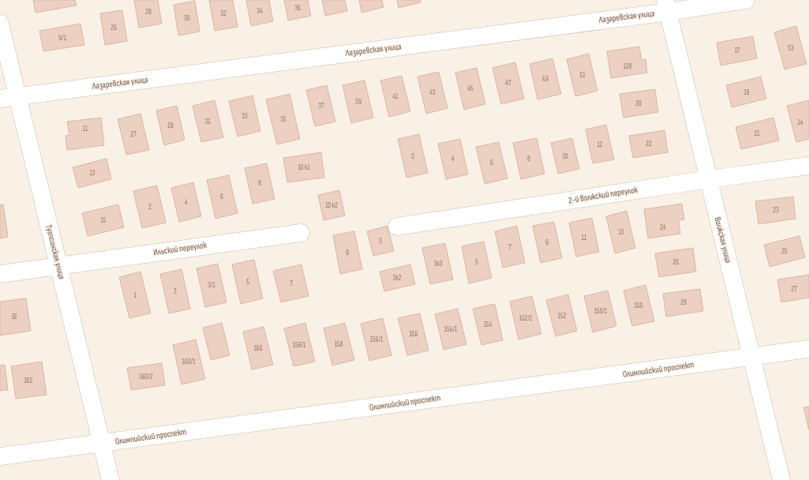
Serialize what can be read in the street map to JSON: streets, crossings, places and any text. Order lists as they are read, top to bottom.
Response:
{
  "streets": {
    "street": [
      "Лазаревская улица",
      "2-й Волжский переулок",
      "Волжская улица",
      "Ильский переулок",
      "Туапсинская улица",
      "Олимпийский проспект"
    ]
  },
  "crossings": [
    ["Лазаревская улица", "Волжская улица"],
    ["Лазаревская улица", "Туапсинская улица"],
    ["2-й Волжский переулок", "Волжская улица"],
    ["Волжская улица", "Олимпийский проспект"],
    ["Ильский переулок", "Туапсинская улица"],
    ["Туапсинская улица", "Олимпийский проспект"]
  ],
  "house_numbers": [
    "36",
    "34",
    "28",
    "32",
    "30",
    "26",
    "9/1",
    "53",
    "17",
    "128",
    "51",
    "49",
    "47",
    "45",
    "43",
    "19",
    "41",
    "39",
    "20",
    "37",
    "33",
    "35",
    "31",
    "14",
    "29",
    "11",
    "21",
    "27",
    "22",
    "12",
    "2",
    "10",
    "4",
    "8",
    "6",
    "10 к1",
    "13",
    "8",
    "6",
    "4",
    "10 к2",
    "2",
    "23",
    "15",
    "24",
    "13",
    "11",
    "3",
    "9",
    "7",
    "25",
    "9",
    "5",
    "26",
    "3к3",
    "3к2",
    "5",
    "7",
    "3/1",
    "27",
    "3",
    "1",
    "28",
    "150",
    "150/1",
    "152",
    "16",
    "152/1",
    "154",
    "154/1",
    "156",
    "156/1",
    "158",
    "158/1",
    "160",
    "160/1",
    "160/2",
    "162"
  ]
}
